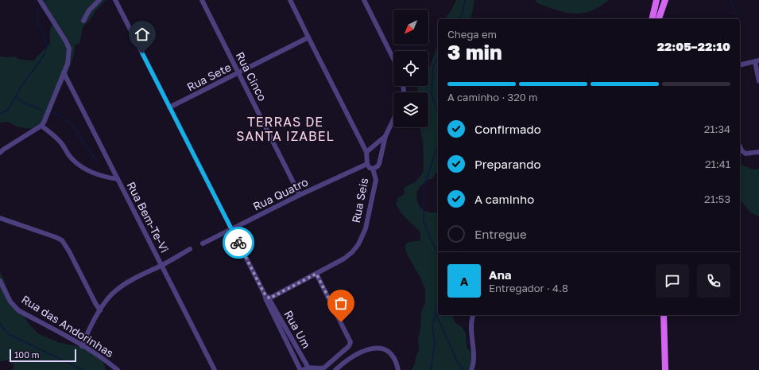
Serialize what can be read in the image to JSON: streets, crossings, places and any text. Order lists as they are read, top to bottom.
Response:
{
  "streets": {
    "street": [
      "Rua Cinco",
      "Rua Sete",
      "Rua Quatro",
      "Rua Seis",
      "Rua Bem-Te-Vi",
      "Rua das Andorinhas",
      "Rua Um"
    ]
  },
  "crossings": [
    ["Rua Cinco", "Rua Sete"],
    ["Rua Cinco", "Rua Quatro"],
    ["Rua Sete", "Rua Seis"],
    ["Rua Quatro", "Rua Seis"],
    ["Rua Seis", "Rua Um"]
  ],
  "districts": ["TERRAS DE SANTA IZABEL"],
  "scale_bar": "100 m",
  "north": "bottom left",
  "page": {
    "heading": ["3 min", "Chega em", "22:05–22:10"],
    "panel": ["Ana", "Entregador · 4.8"],
    "bar": "A caminho · 320 m",
    "list": [
      ["Confirmado", "21:34"],
      ["Preparando", "21:41"],
      ["A caminho", "21:53"],
      "Entregue"
    ],
    "round": "A",
    "scale": "100 m"
  }
}
